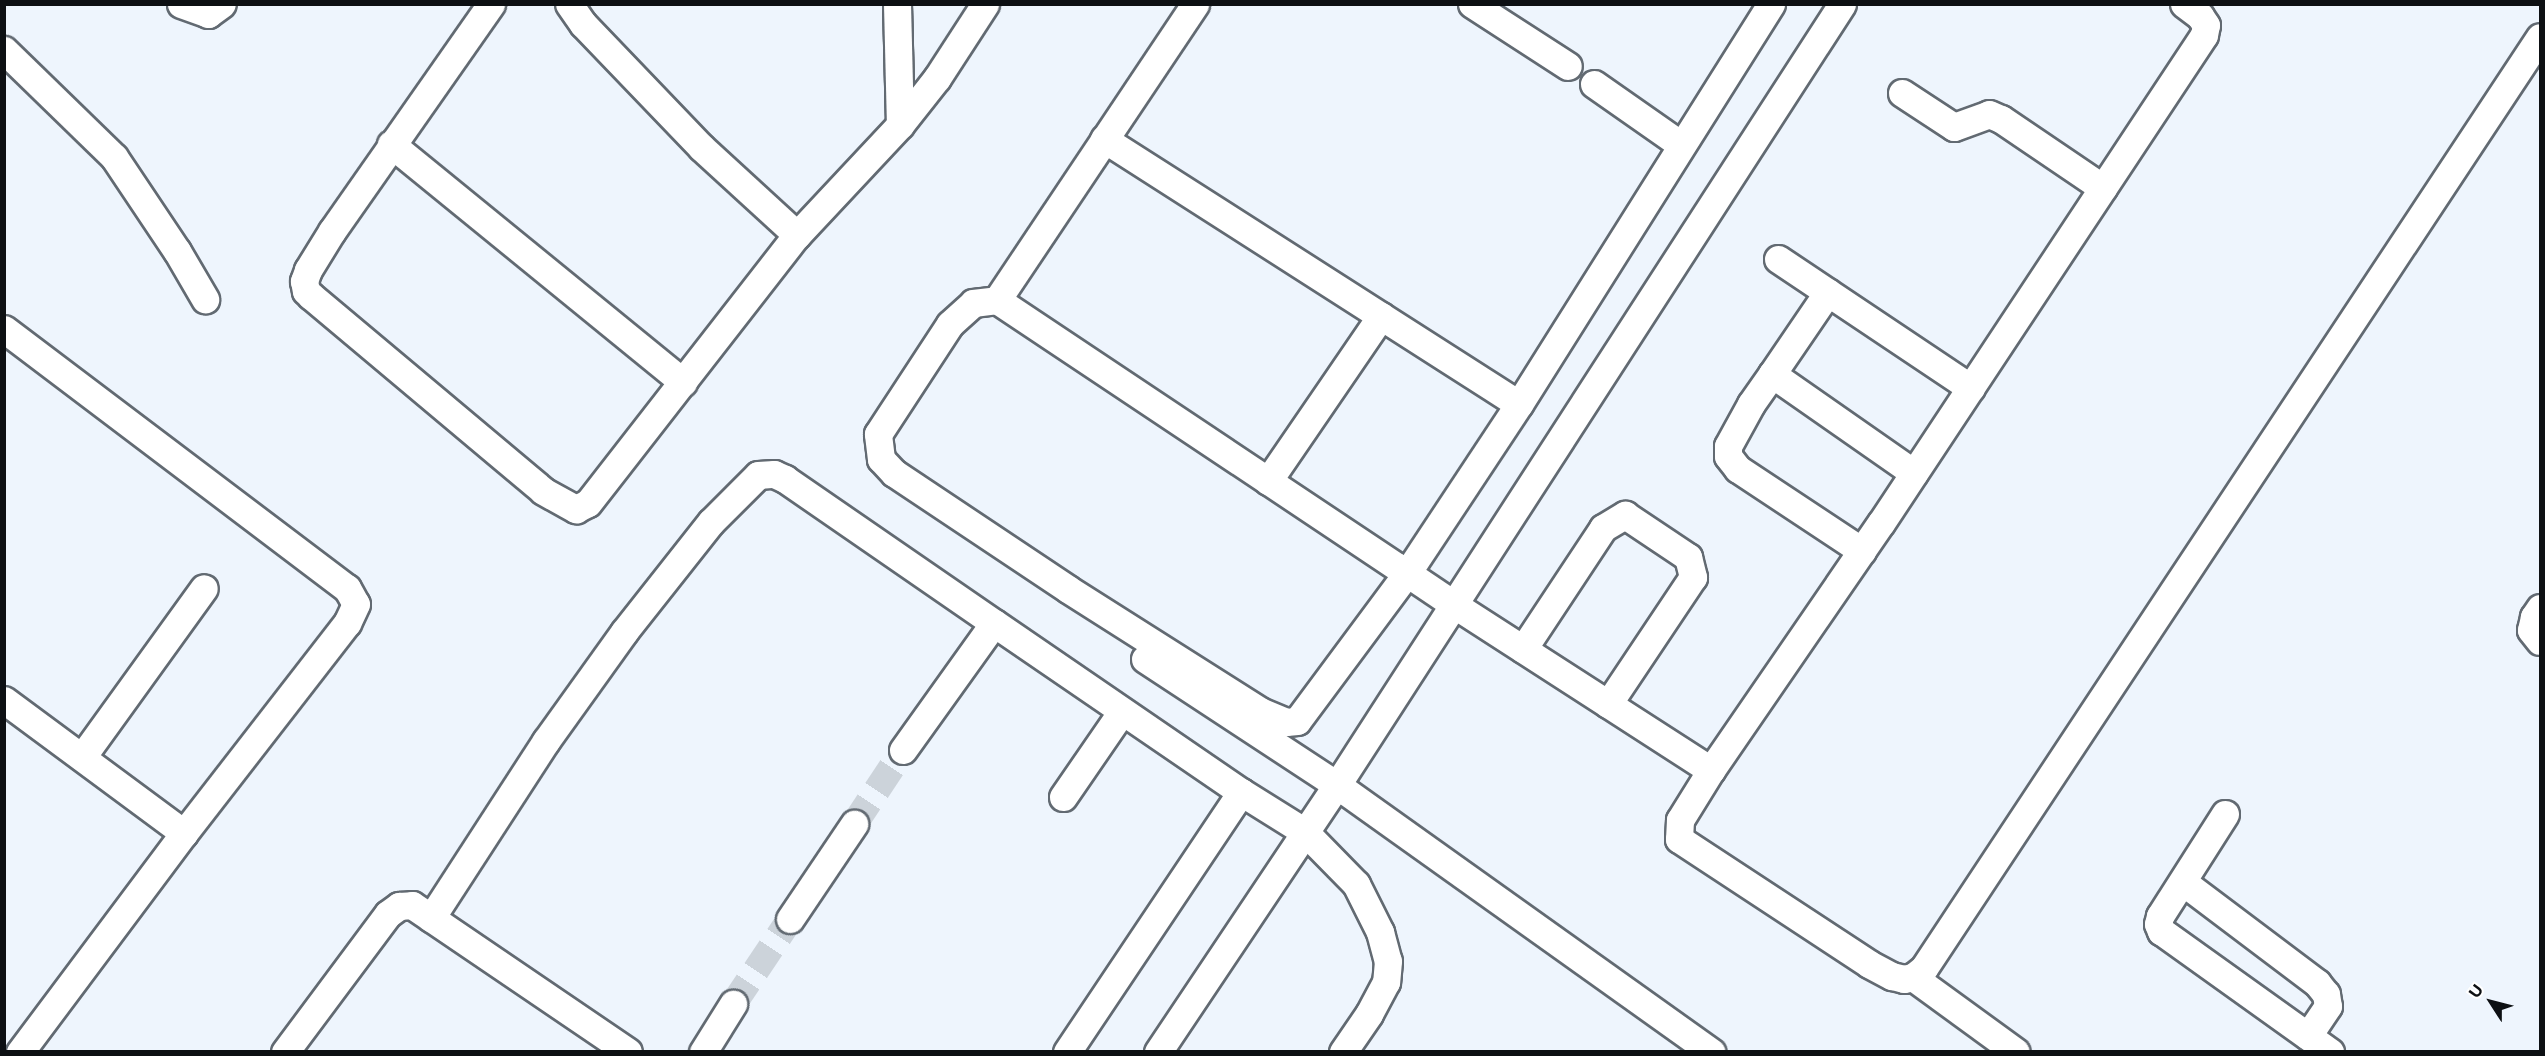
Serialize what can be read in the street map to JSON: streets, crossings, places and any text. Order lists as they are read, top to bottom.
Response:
{
  "north": "top left"
}
